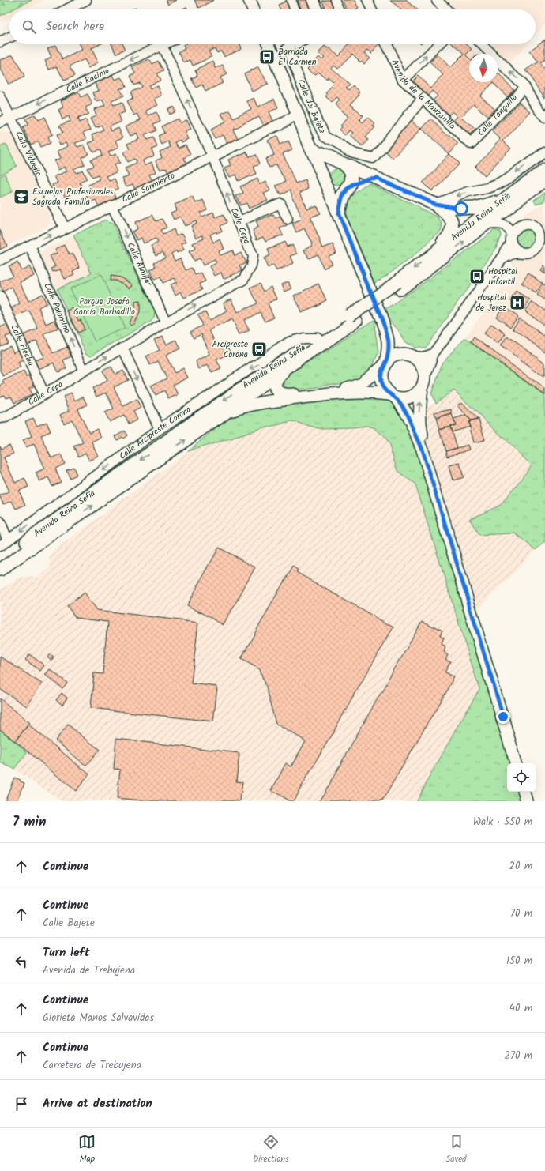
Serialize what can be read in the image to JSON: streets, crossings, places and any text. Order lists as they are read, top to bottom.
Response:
{
  "streets": {
    "main road": ["Avenida Reina Sofía"],
    "street": [
      "Calle Racimo",
      "Avenida de la Manzanilla",
      "Calle del Bajete",
      "Calle Tanguillo",
      "Calle Vidueño",
      "Calle Sarmiento",
      "Calle Cepa",
      "Calle Almijar",
      "Calle Palomino",
      "Calle Flecha",
      "Calle Arcipreste Corona"
    ]
  },
  "crossings": [
    ["Calle Racimo", "Calle Vidueño"],
    ["Calle Racimo", "Calle Cepa"],
    ["Avenida de la Manzanilla", "Calle del Bajete"],
    ["Avenida de la Manzanilla", "Calle Tanguillo"],
    ["Calle Vidueño", "Calle Sarmiento"],
    ["Calle Sarmiento", "Calle Cepa"],
    ["Calle Sarmiento", "Calle Almijar"],
    ["Calle Sarmiento", "Calle Palomino"],
    ["Avenida Reina Sofía", "Calle Arcipreste Corona"],
    ["Calle Cepa", "Calle Almijar"],
    ["Calle Cepa", "Calle Palomino"],
    ["Calle Cepa", "Calle Flecha"]
  ],
  "one_way": [
    "Calle Racimo",
    "Calle Almijar",
    "Calle Palomino",
    "Calle Arcipreste Corona"
  ],
  "parks": ["Parque Josefa García Barbadillo"],
  "places": {
    "bus stop": ["Barriada El Carmen", "Hospital Infantil", "Arcipreste Corona"],
    "school or university": ["Escuelas Profesionales Sagrada Familia"],
    "hospital": ["Hospital de Jerez"]
  },
  "north": "bottom",
  "page": {
    "search": "Search here",
    "heading": ["7 min", "Walk · 550 m"],
    "list": [
      ["Continue", "20 m"],
      ["Continue", "Calle Bajete", "70 m"],
      ["Turn left", "Avenida de Trebujena", "150 m"],
      ["Continue", "Glorieta Manos Salvavidas", "40 m"],
      ["Continue", "Carretera de Trebujena", "270 m"],
      "Arrive at destination"
    ],
    "nav": ["Map", "Directions", "Saved"]
  }
}
